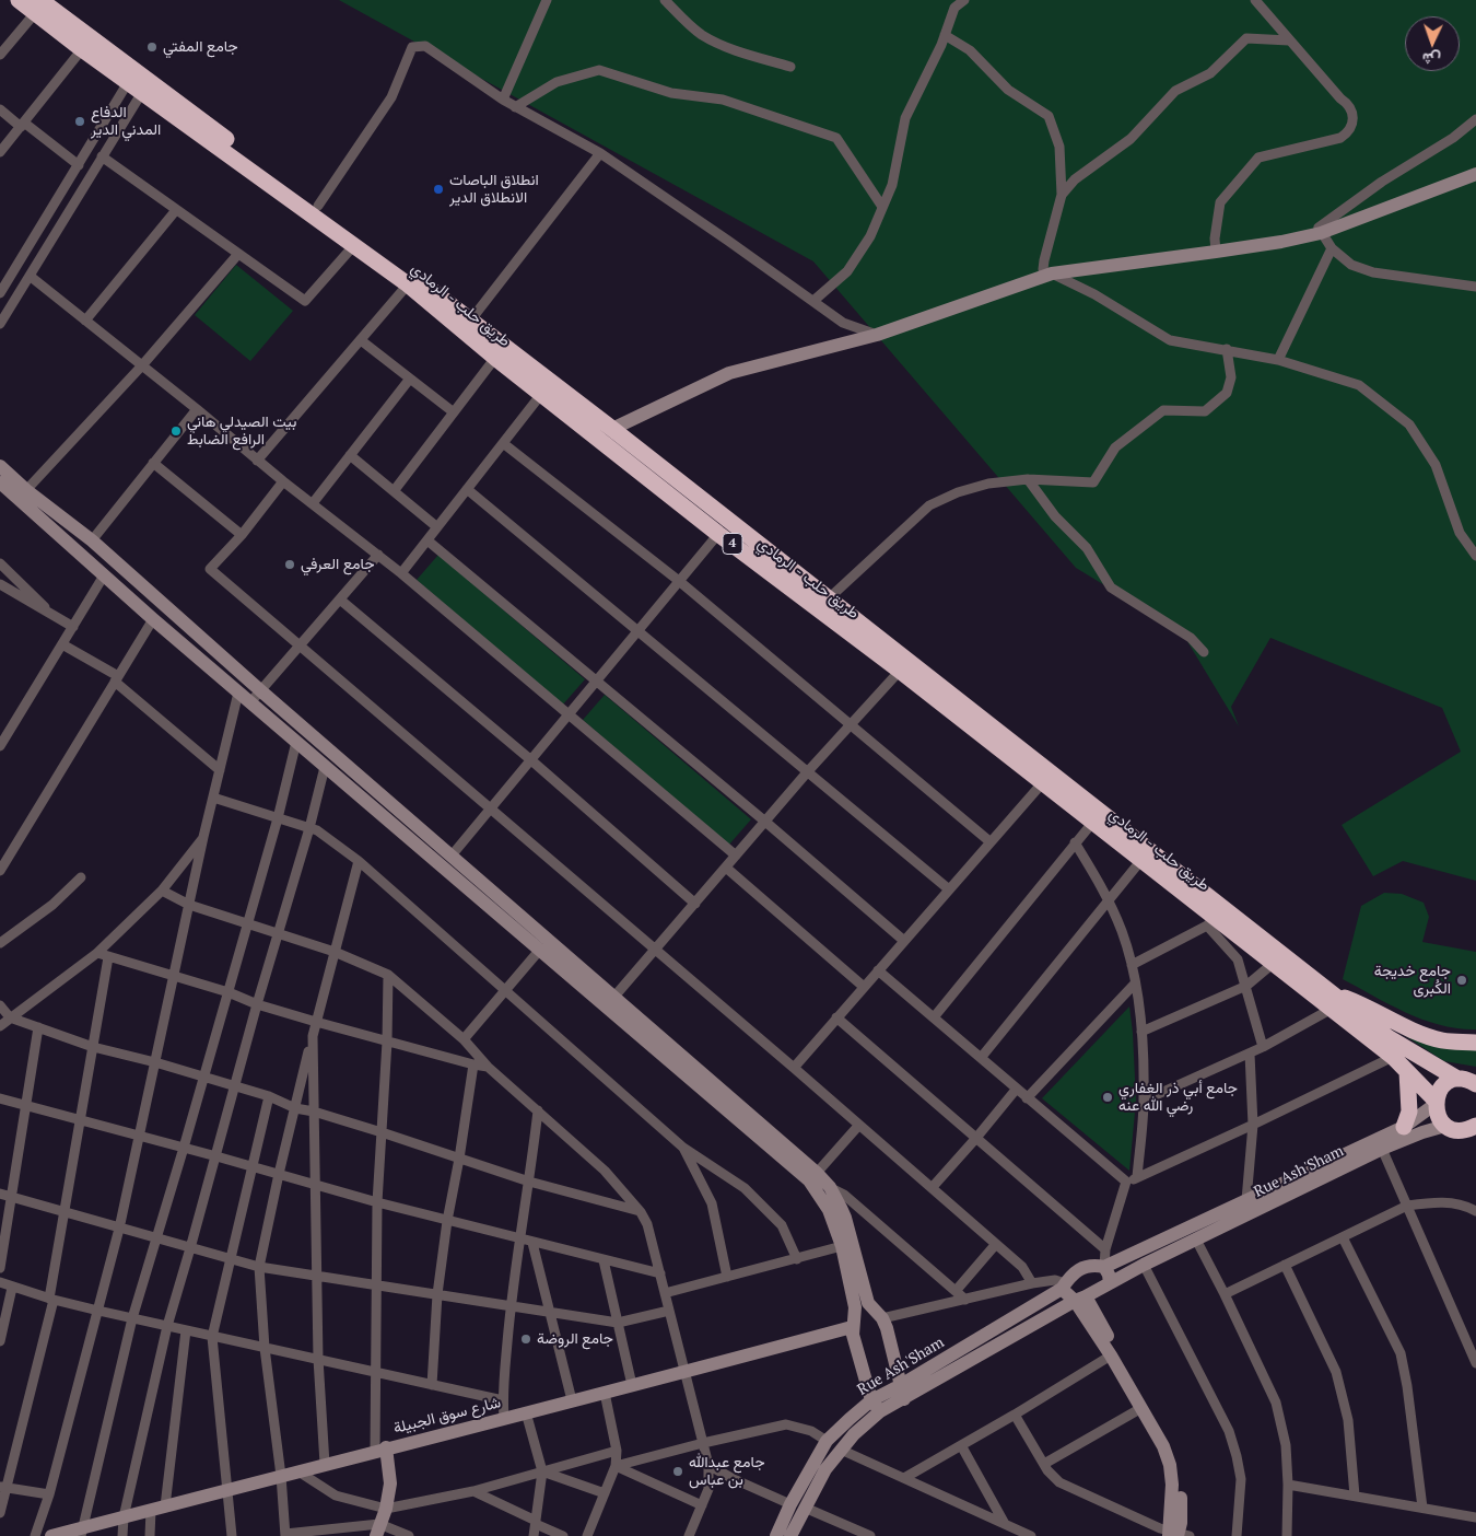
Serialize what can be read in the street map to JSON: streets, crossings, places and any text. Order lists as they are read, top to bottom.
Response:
{
  "streets": {
    "highway": ["طريق حلب - الرمادي", "4"],
    "street": ["Rue Ash'Sham", "شارع سوق الجبيلة"]
  },
  "crossings": [
    ["طريق حلب - الرمادي", "4"],
    ["طريق حلب - الرمادي", "Rue Ash'Sham"],
    ["4", "Rue Ash'Sham"]
  ],
  "places": [
    "جامع المفتي",
    "الدفاع المدني الدير",
    "انطلاق الباصات الانطلاق الدير",
    "بيت الصيدلي هاني الرافع الضابط",
    "جامع العرفي",
    "جامع خديجة الكُبرى",
    "جامع أبي ذر الغفاري رضي الله عنه",
    "جامع الروضة",
    "جامع عبدالله بن عباس"
  ],
  "north": "bottom"
}
